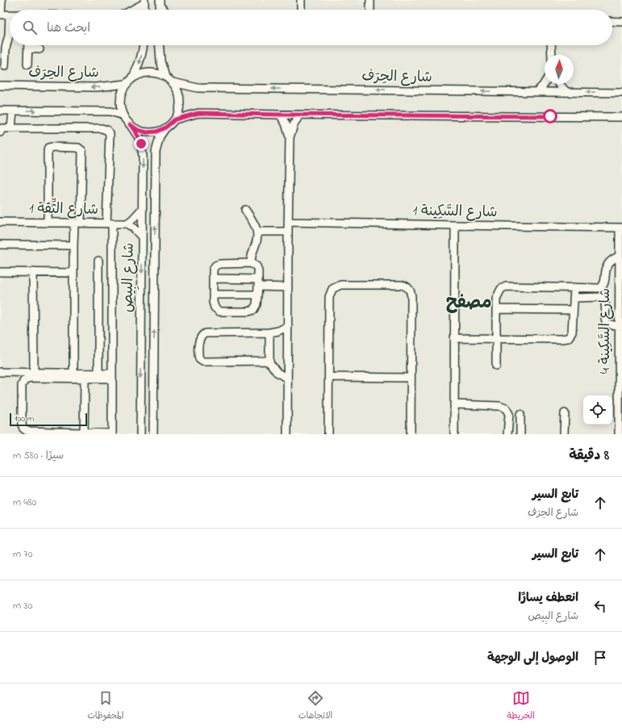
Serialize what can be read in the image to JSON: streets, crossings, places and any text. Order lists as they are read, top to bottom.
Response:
{
  "streets": {
    "street": [
      "شارع الحِرَف",
      "شارع الثِّقة 1",
      "شارع السَّكِينة 1",
      "شارع البِيص",
      "شارع السَّكِينة 4"
    ]
  },
  "crossings": [
    ["شارع الحِرَف", "شارع البِيص"],
    ["شارع السَّكِينة 1", "شارع السَّكِينة 4"]
  ],
  "districts": ["مصفح"],
  "scale_bar": "100 m",
  "north": "top",
  "page": {
    "search": "ابحث هنا",
    "scale": "100 m",
    "heading": ["8 دقيقة", "سيرًا · 580 m"],
    "list": [
      ["تابع السير", "شارع الحِرَف", "480 m"],
      ["تابع السير", "70 m"],
      ["انعطف يسارًا", "شارع البِيص", "30 m"],
      "الوصول إلى الوجهة"
    ],
    "nav": ["الخريطة", "الاتجاهات", "المحفوظات"]
  }
}
